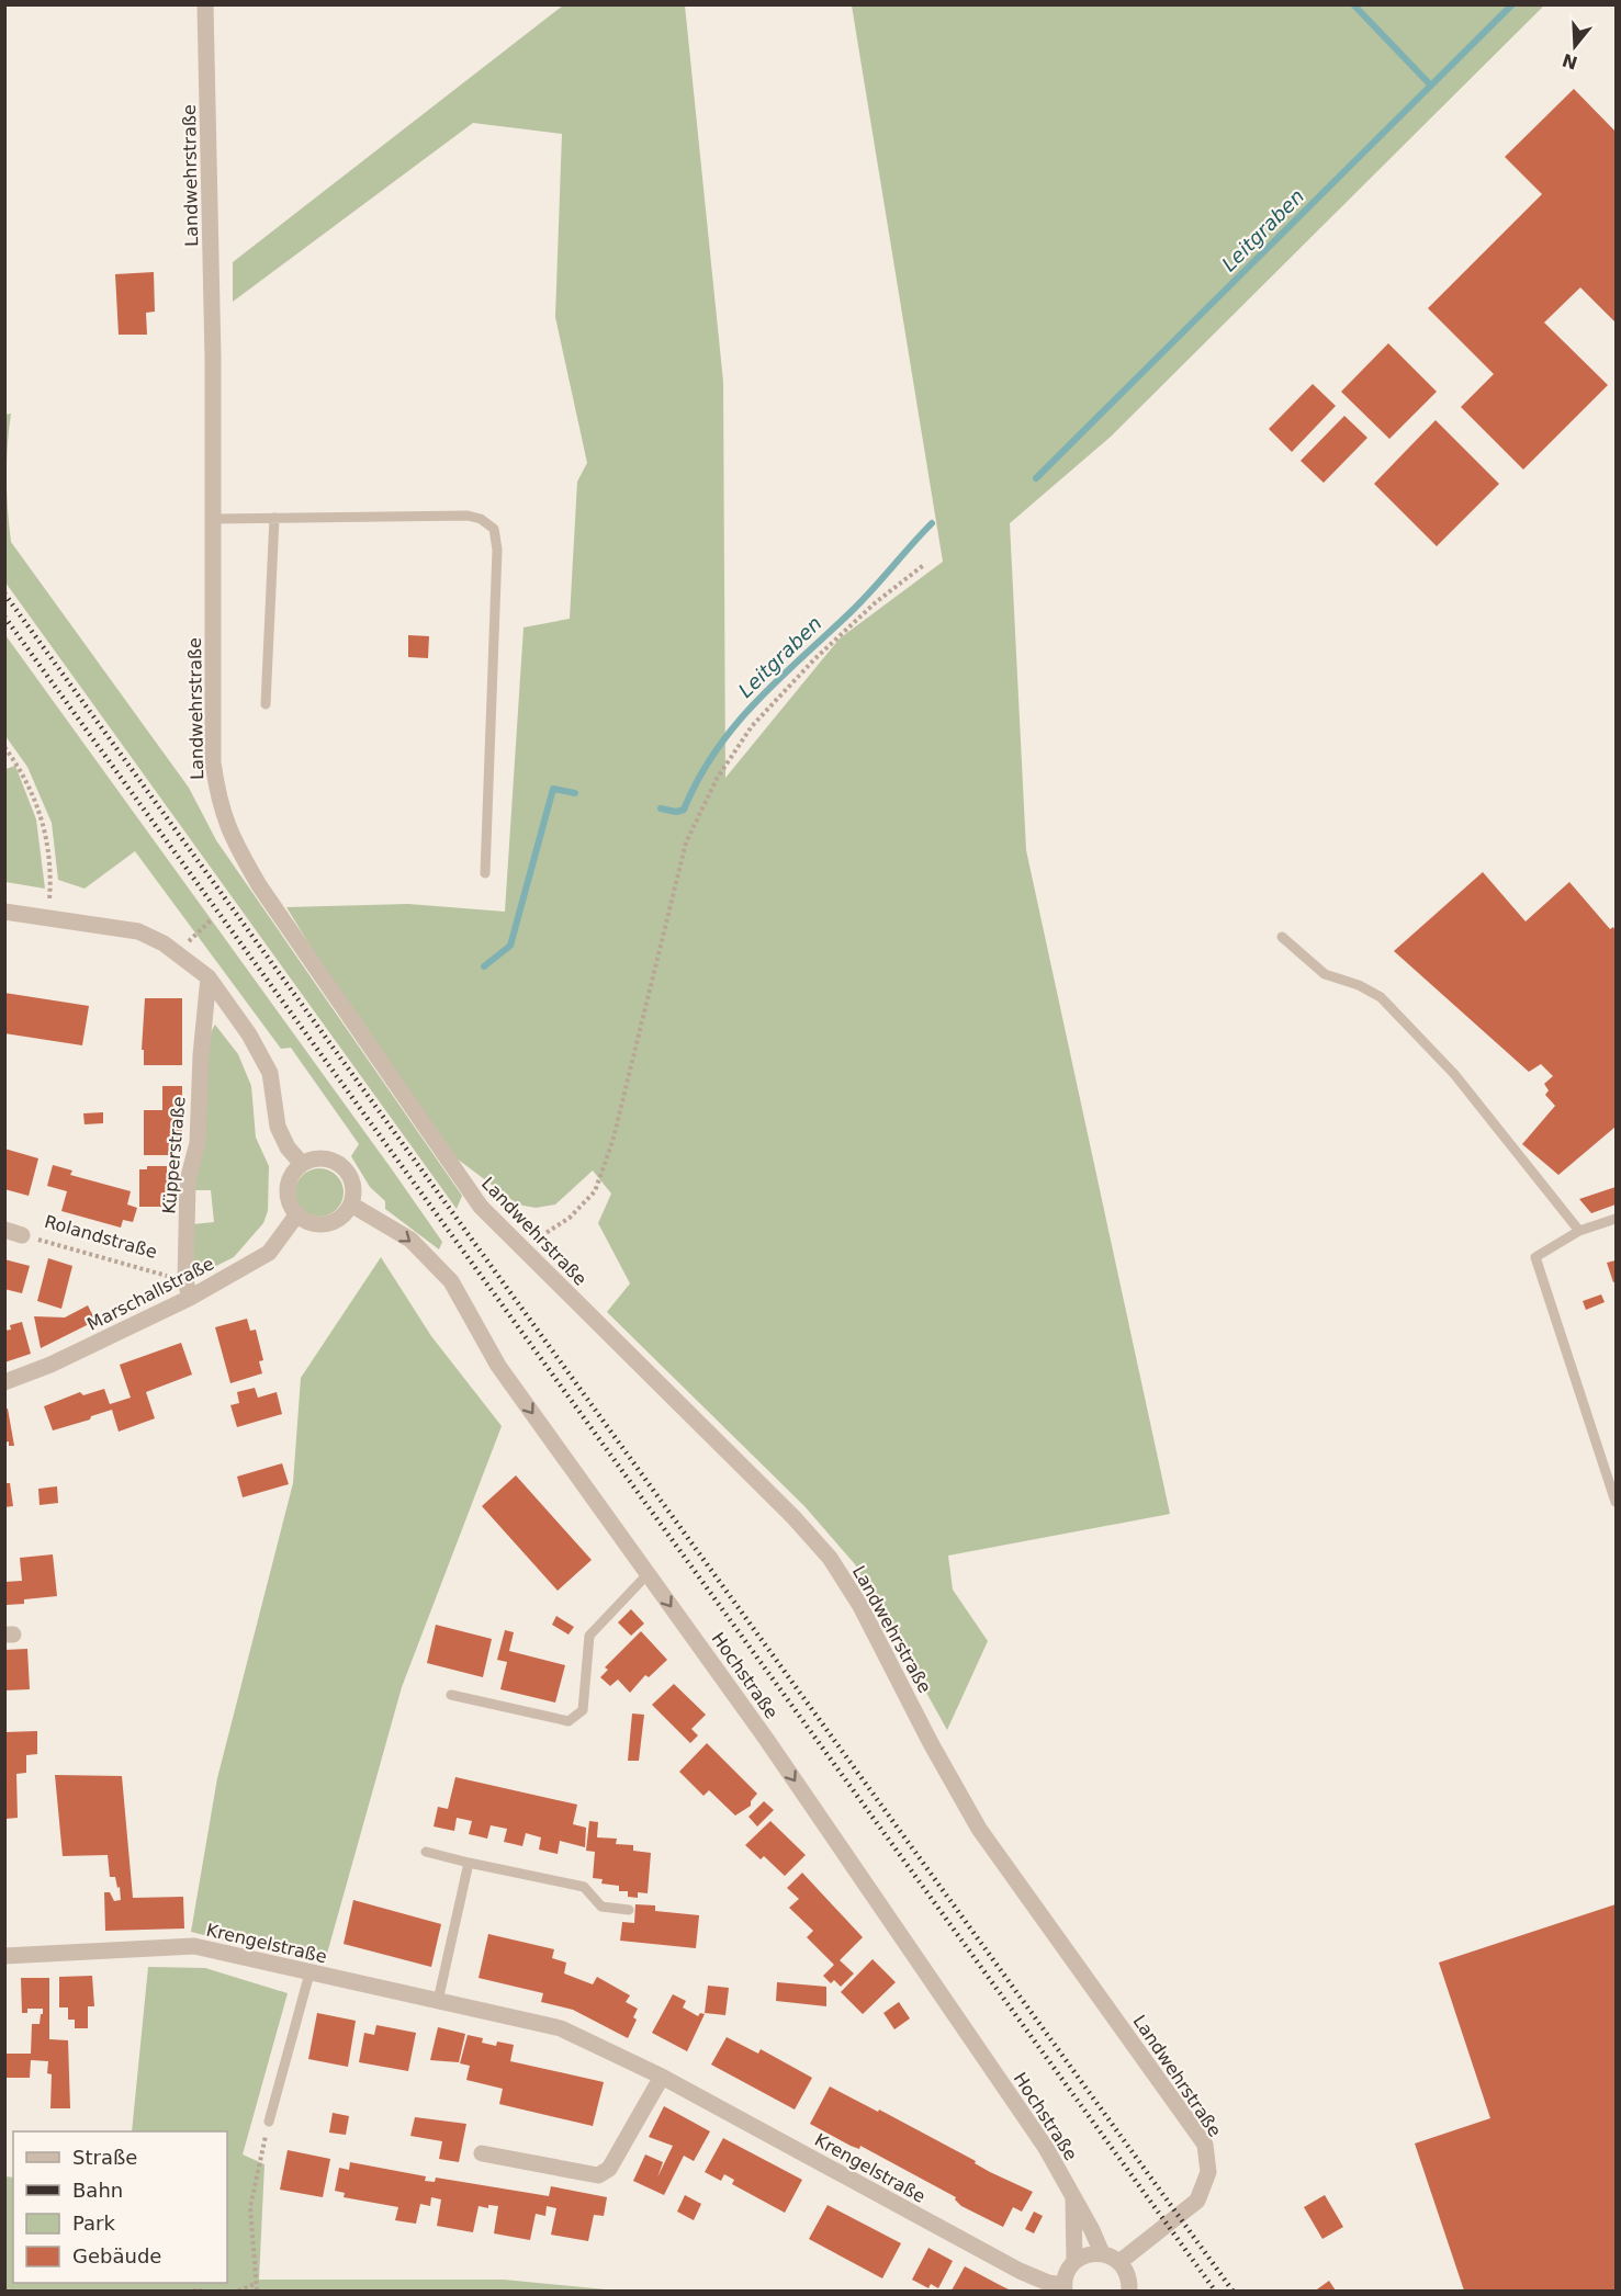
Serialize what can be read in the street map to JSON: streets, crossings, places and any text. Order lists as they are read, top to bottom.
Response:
{
  "streets": {
    "street": [
      "Landwehrstraße",
      "Küpperstraße",
      "Rolandstraße",
      "Marschallstraße",
      "Hochstraße",
      "Krengelstraße"
    ]
  },
  "crossings": [
    ["Küpperstraße", "Rolandstraße"],
    ["Küpperstraße", "Marschallstraße"],
    ["Rolandstraße", "Marschallstraße"],
    ["Marschallstraße", "Hochstraße"]
  ],
  "one_way": ["Hochstraße"],
  "water": ["Leitgraben"],
  "legend": [
    "Straße",
    "Bahn",
    "Park",
    "Gebäude"
  ],
  "north": "bottom"
}
